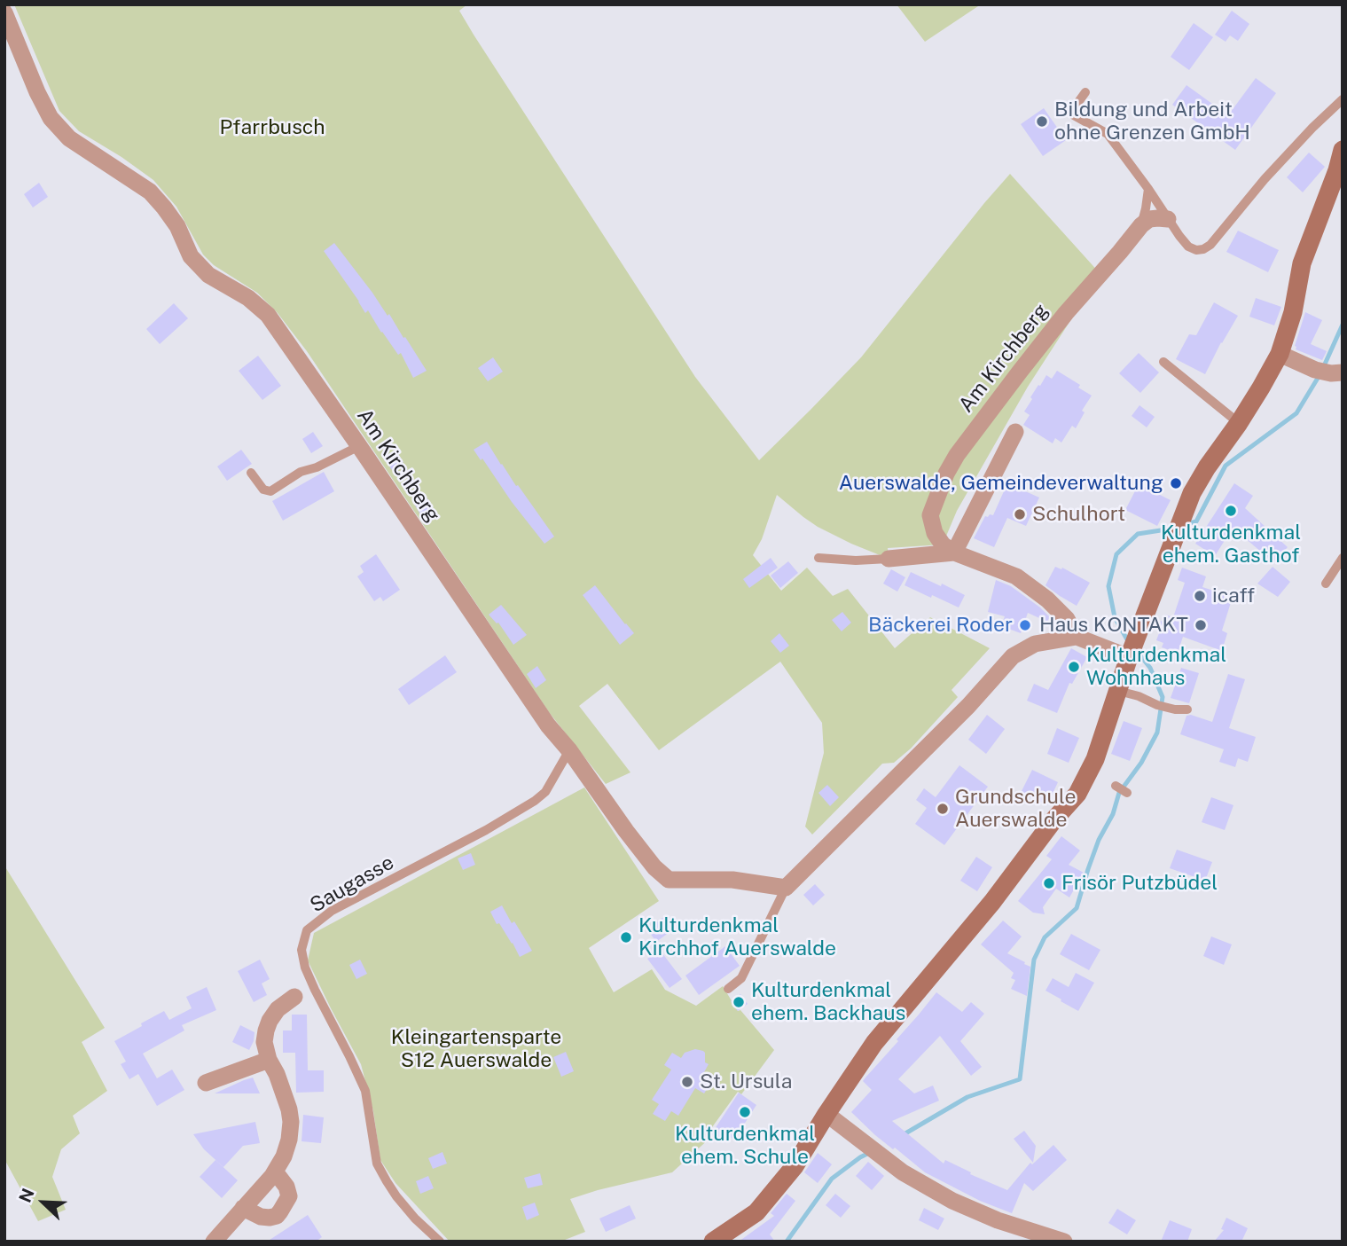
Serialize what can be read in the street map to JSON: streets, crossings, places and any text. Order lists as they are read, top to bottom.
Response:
{
  "streets": {
    "street": ["Am Kirchberg"],
    "lane": ["Saugasse"]
  },
  "crossings": [
    ["Am Kirchberg", "Saugasse"]
  ],
  "parks": ["Pfarrbusch", "Kleingartensparte S12 Auerswalde"],
  "places": [
    "Bildung und Arbeit ohne Grenzen GmbH",
    "Auerswalde, Gemeindeverwaltung",
    "Kulturdenkmal ehem. Gasthof",
    "Schulhort",
    "icaff",
    "Bäckerei Roder",
    "Haus KONTAKT",
    "Kulturdenkmal Wohnhaus",
    "Grundschule Auerswalde",
    "Frisör Putzbüdel",
    "Kulturdenkmal Kirchhof Auerswalde",
    "Kulturdenkmal ehem. Backhaus",
    "St. Ursula",
    "Kulturdenkmal ehem. Schule"
  ],
  "north": "top left"
}
